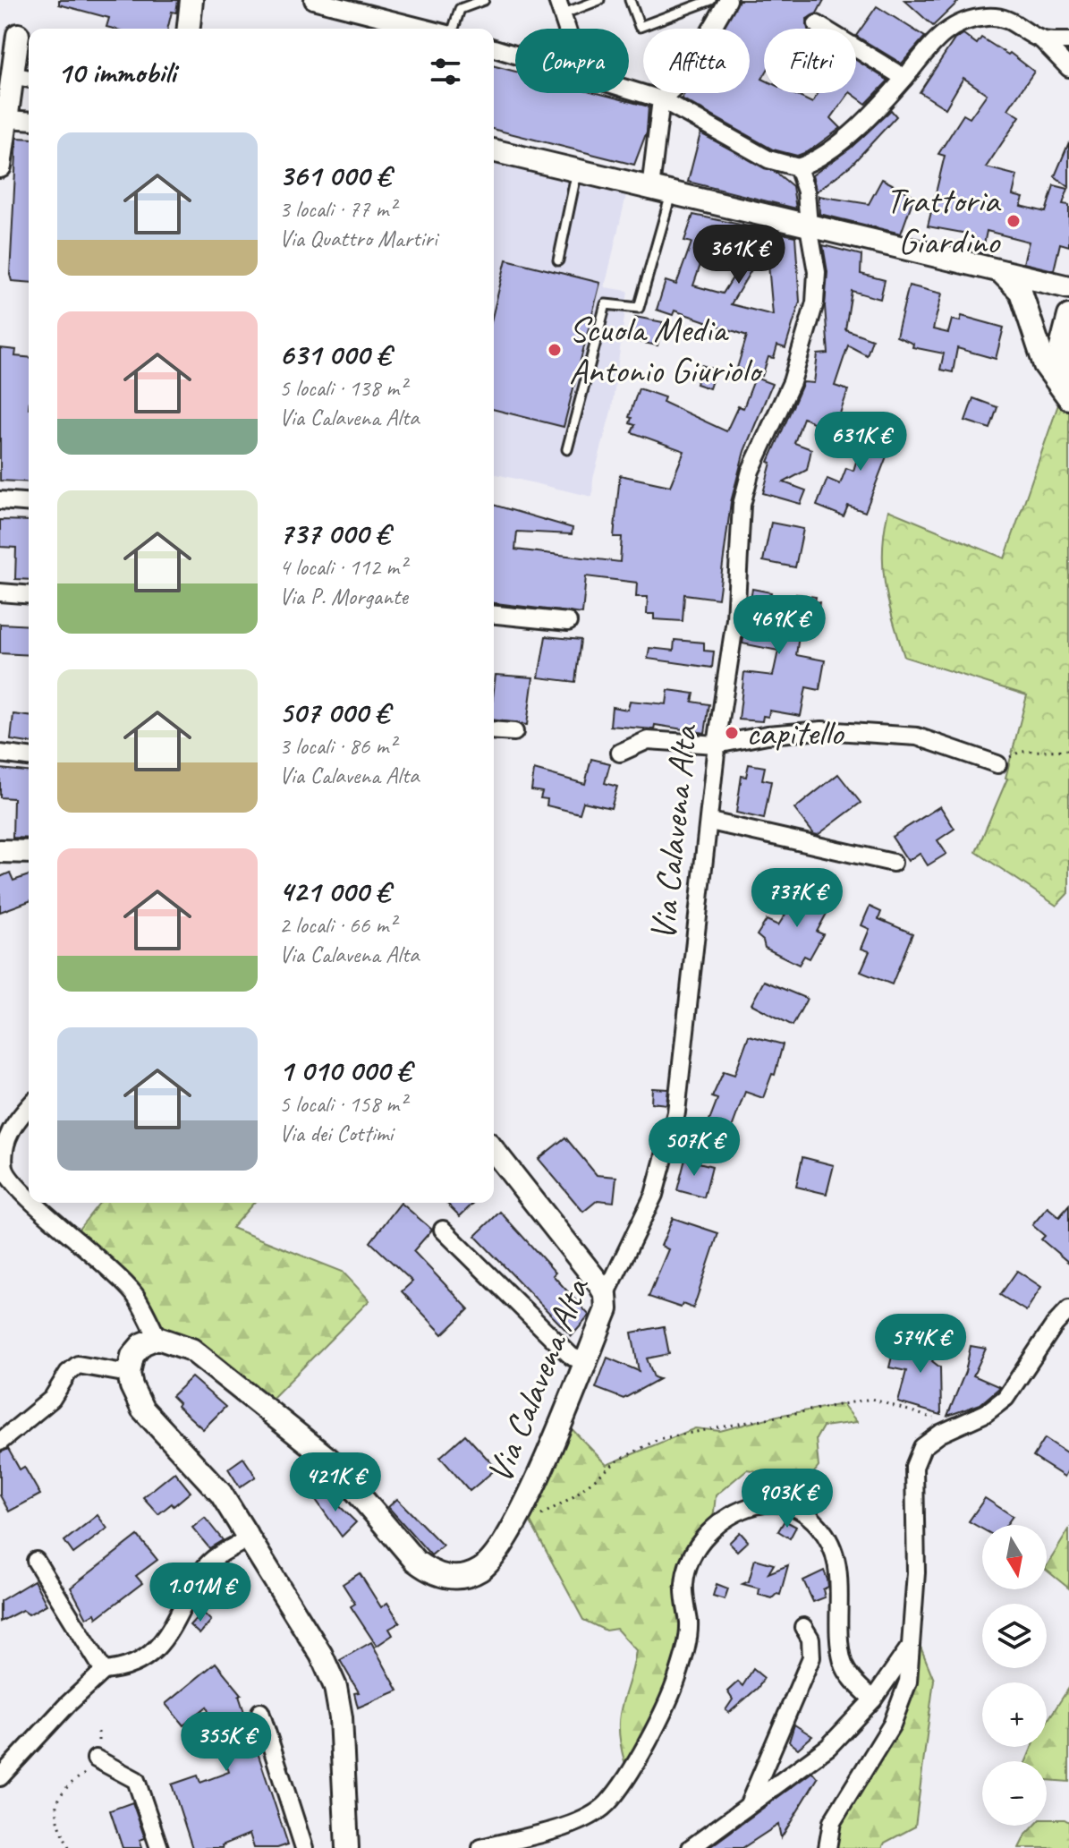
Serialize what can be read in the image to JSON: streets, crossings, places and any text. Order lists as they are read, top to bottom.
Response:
{
  "streets": {
    "street": ["Via Calavena Alta"]
  },
  "places": ["Trattoria Giardino", "Scuola Media Antonio Giuriolo", "capitello"],
  "north": "bottom",
  "page": {
    "chip": ["Compra", "Affitta", "Filtri"],
    "heading": "10 immobili",
    "list": [
      {
        "name": "361 000 €",
        "note": "3 locali · 77 m² · Via Quattro Martiri"
      },
      {
        "name": "631 000 €",
        "note": "5 locali · 138 m² · Via Calavena Alta"
      },
      {
        "name": "737 000 €",
        "note": "4 locali · 112 m² · Via P. Morgante"
      },
      {
        "name": "507 000 €",
        "note": "3 locali · 86 m² · Via Calavena Alta"
      },
      {
        "name": "421 000 €",
        "note": "2 locali · 66 m² · Via Calavena Alta"
      },
      {
        "name": "1 010 000 €",
        "note": "5 locali · 158 m² · Via dei Cottimi"
      }
    ],
    "price": [
      "361K €",
      "631K €",
      "469K €",
      "737K €",
      "507K €",
      "574K €",
      "421K €",
      "903K €",
      "1.01M €",
      "355K €"
    ],
    "map_buttons": ["+", "−"]
  }
}
